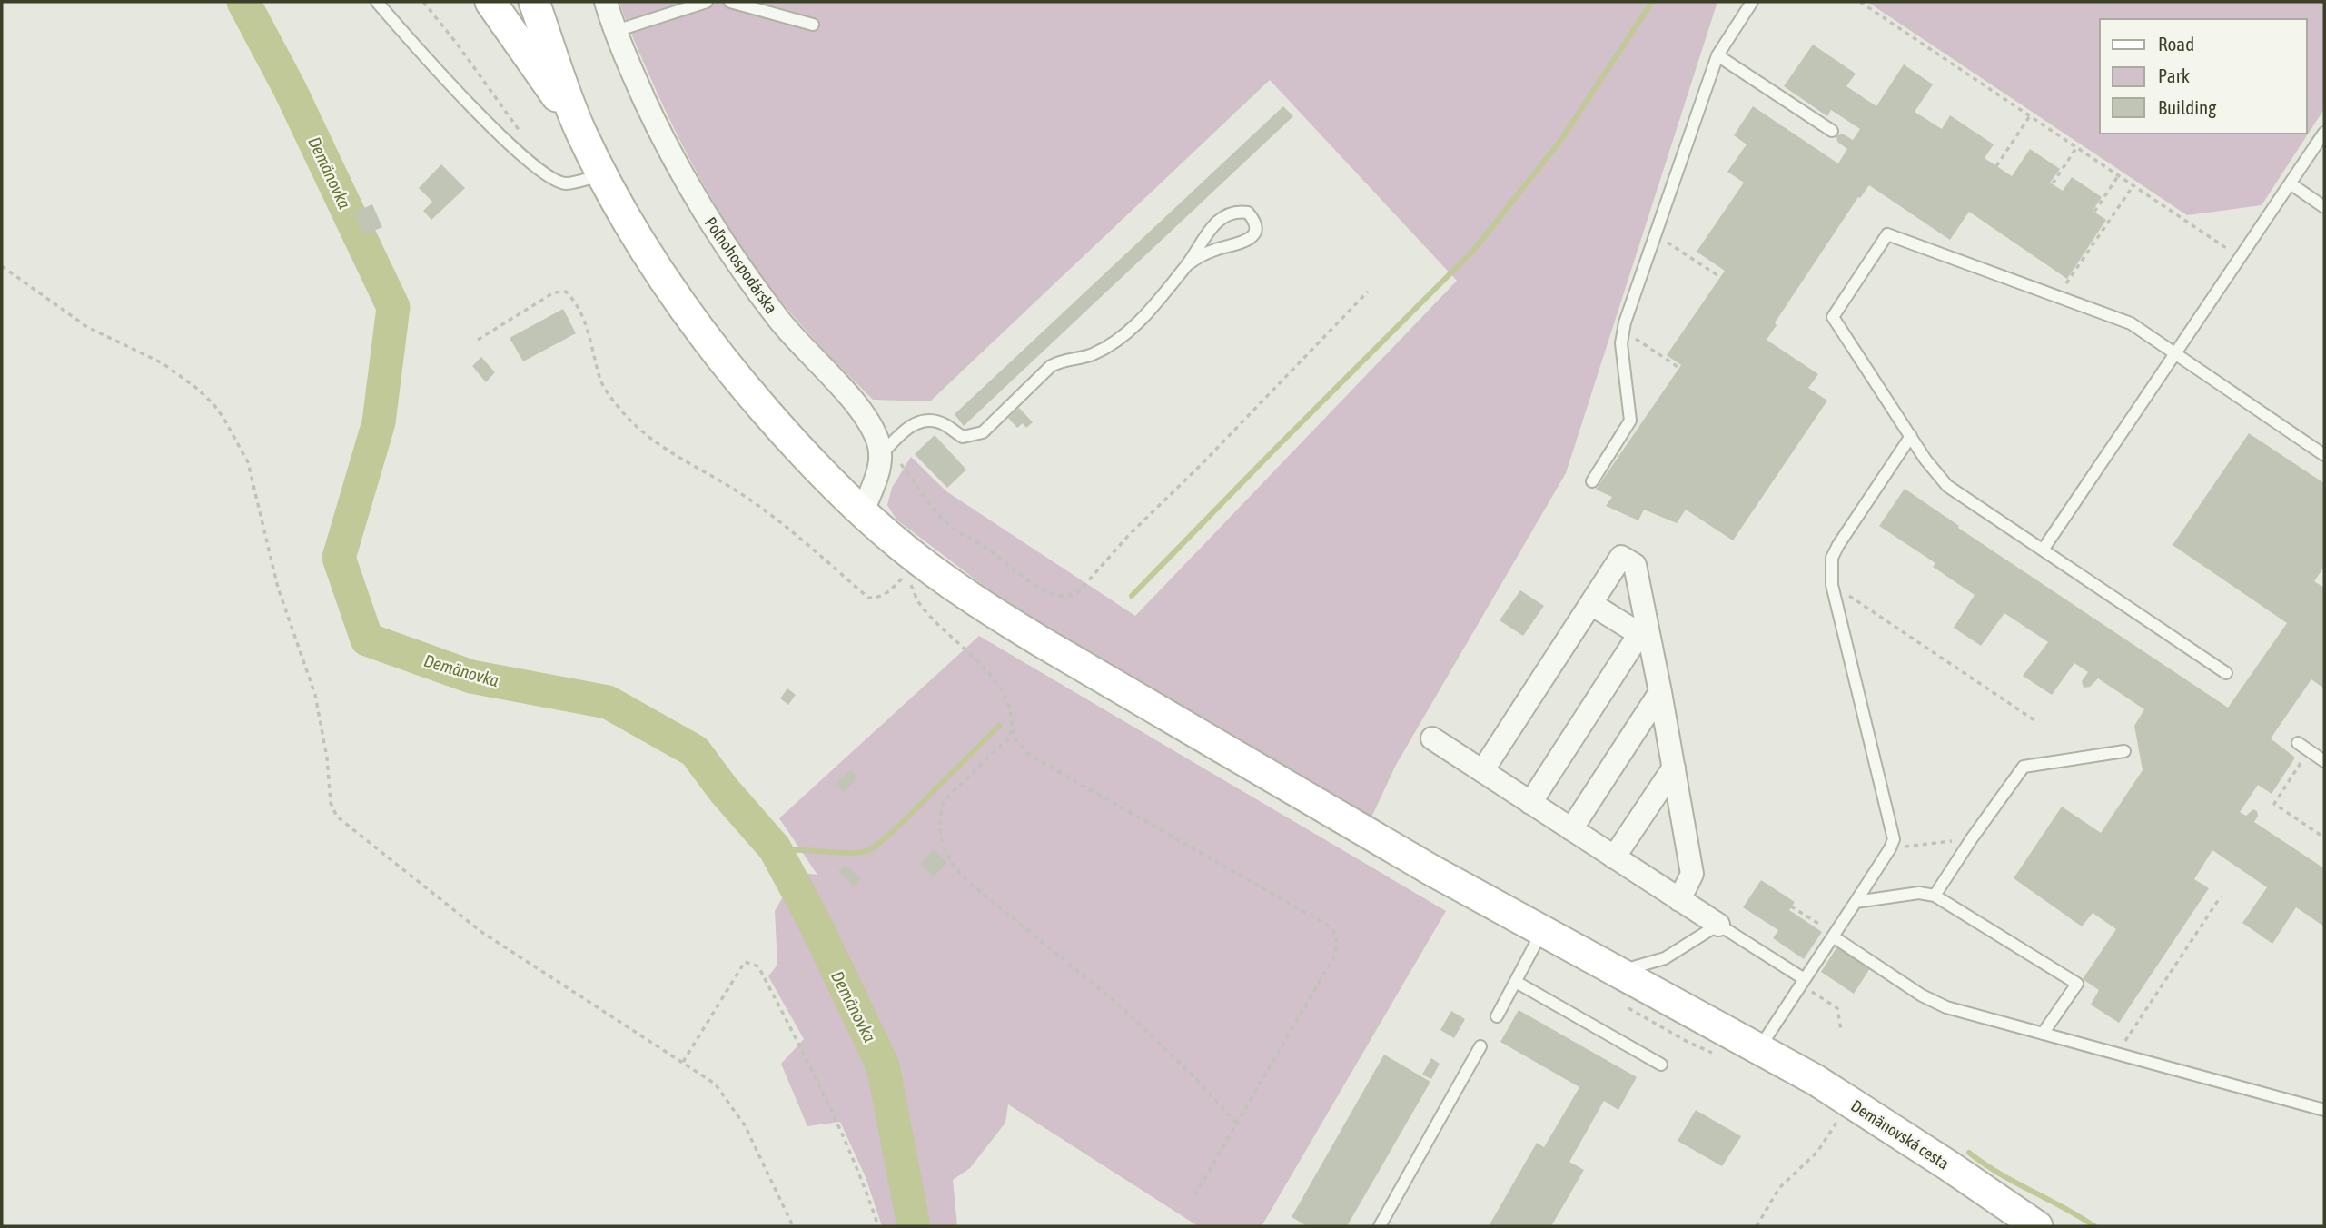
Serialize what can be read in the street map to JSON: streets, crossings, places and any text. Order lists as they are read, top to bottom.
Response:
{
  "streets": {
    "main road": ["Demänovská cesta"],
    "street": ["Poľnohospodárska"]
  },
  "water": ["Demänovka"],
  "legend": ["Road", "Park", "Building"]
}
